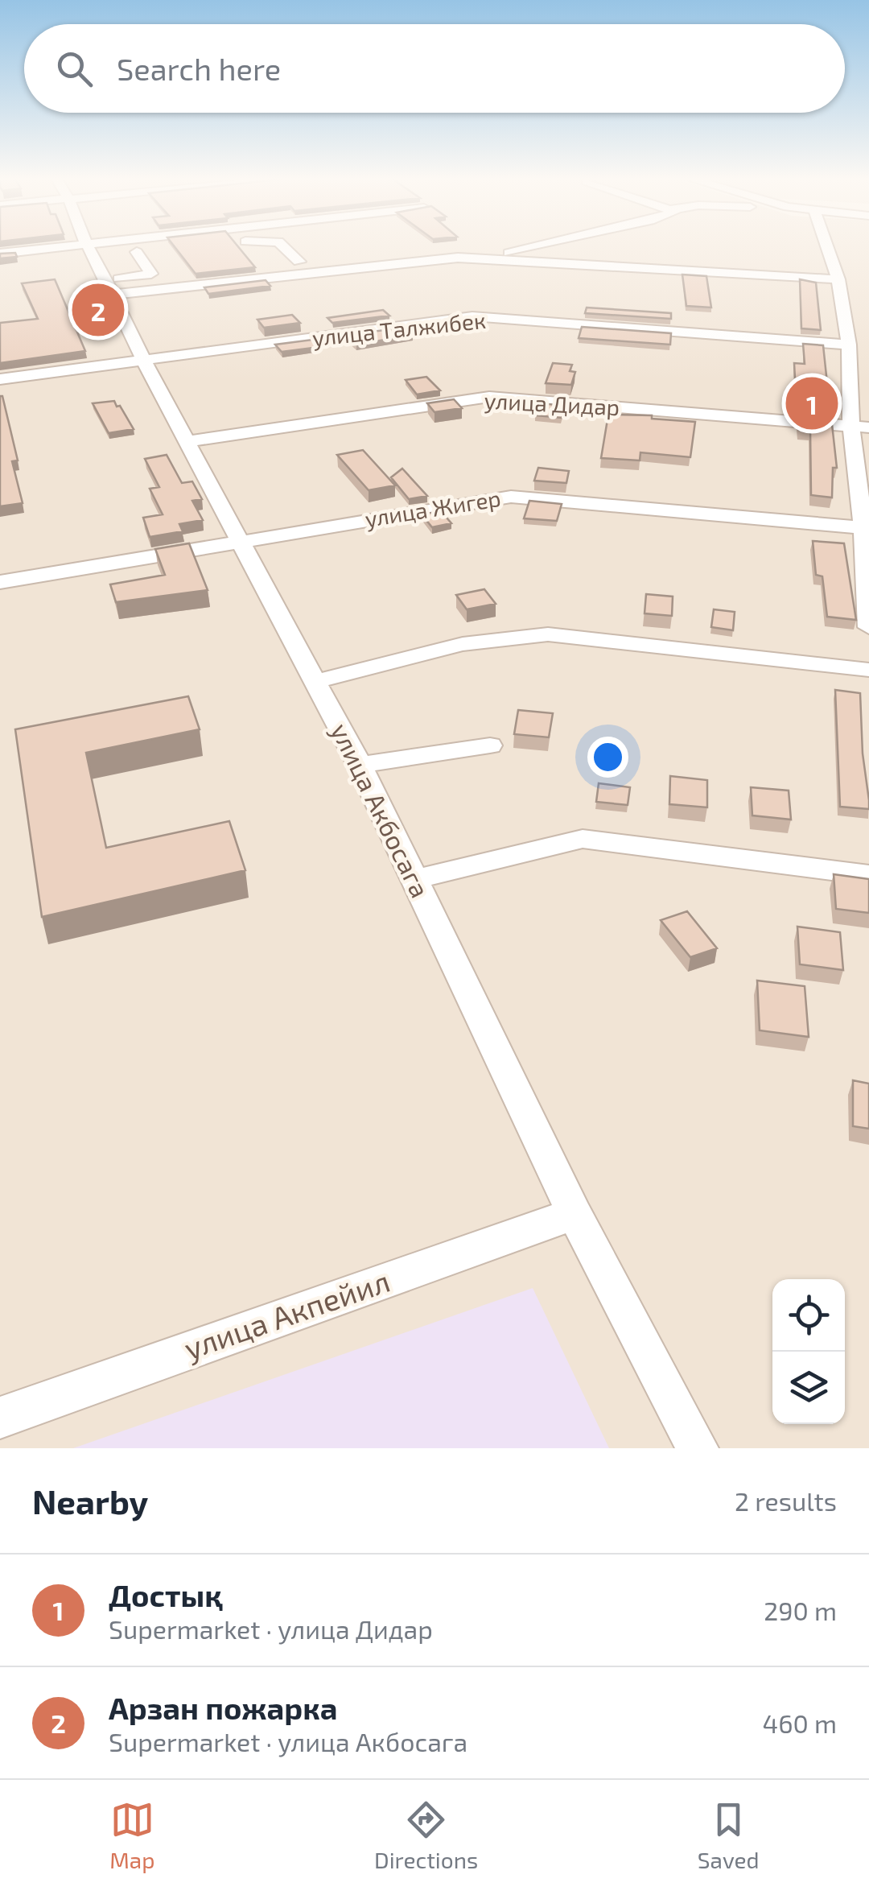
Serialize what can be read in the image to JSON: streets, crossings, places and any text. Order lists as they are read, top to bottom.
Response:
{
  "streets": {
    "street": [
      "улица Талжибек",
      "улица Дидар",
      "улица Жигер",
      "улица Акбосага",
      "улица Акпейил"
    ]
  },
  "crossings": [
    ["улица Талжибек", "улица Акбосага"],
    ["улица Дидар", "улица Акбосага"],
    ["улица Жигер", "улица Акбосага"],
    ["улица Акбосага", "улица Акпейил"]
  ],
  "page": {
    "search": "Search here",
    "pins": ["2", "1"],
    "heading": ["Nearby", "2 results"],
    "list": [
      {
        "mark": "1",
        "name": "Достық",
        "note": "Supermarket · улица Дидар",
        "value": "290 m"
      },
      {
        "mark": "2",
        "name": "Арзан пожарка",
        "note": "Supermarket · улица Акбосага",
        "value": "460 m"
      }
    ],
    "nav": ["Map", "Directions", "Saved"]
  }
}
